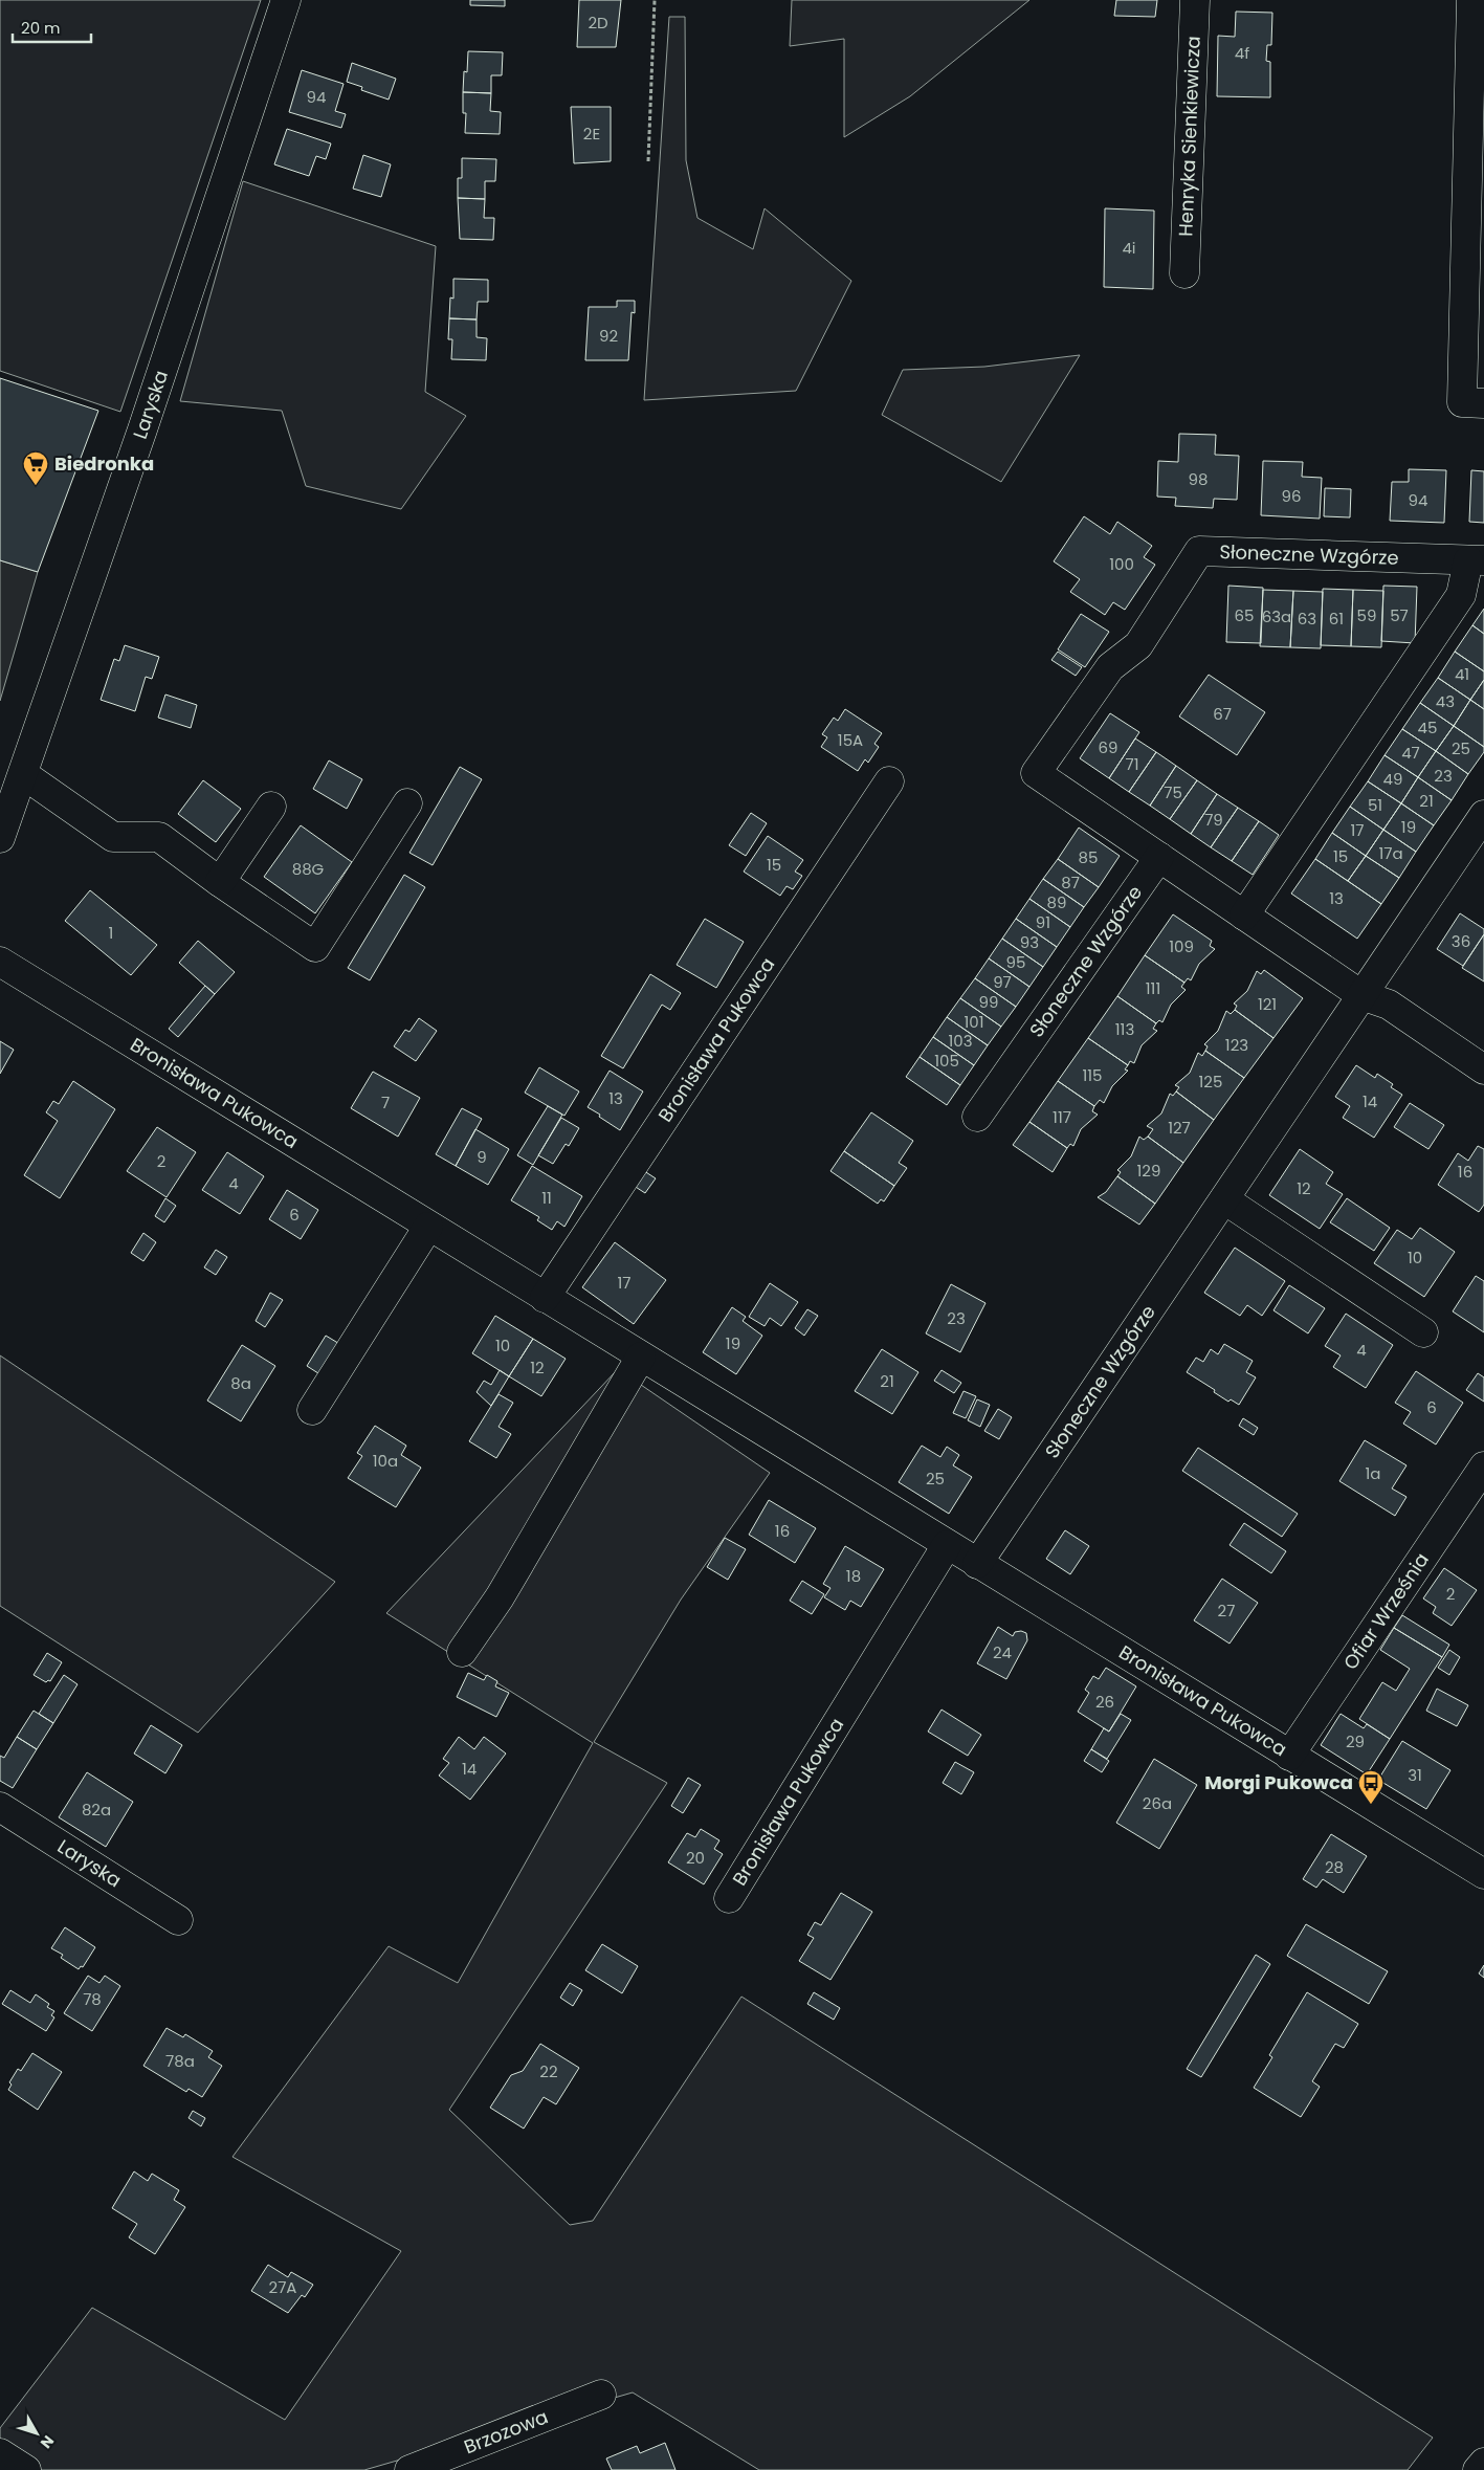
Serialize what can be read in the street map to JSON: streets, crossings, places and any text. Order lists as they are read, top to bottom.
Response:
{
  "streets": {
    "street": [
      "Henryka Sienkiewicza",
      "Laryska",
      "Słoneczne Wzgórze",
      "Bronisława Pukowca",
      "Ofiar Września",
      "Brzozowa"
    ]
  },
  "crossings": [
    ["Słoneczne Wzgórze", "Bronisława Pukowca"],
    ["Bronisława Pukowca", "Ofiar Września"]
  ],
  "places": {
    "supermarket": ["Biedronka"],
    "bus stop": ["Morgi Pukowca"]
  },
  "house_numbers": [
    "2D",
    "4f",
    "94",
    "2E",
    "4i",
    "92",
    "98",
    "96",
    "94",
    "100",
    "65",
    "59",
    "57",
    "63a",
    "63",
    "61",
    "41",
    "43",
    "67",
    "45",
    "15A",
    "69",
    "25",
    "47",
    "71",
    "23",
    "49",
    "75",
    "21",
    "51",
    "79",
    "19",
    "17",
    "17a",
    "15",
    "85",
    "15",
    "88G",
    "87",
    "13",
    "89",
    "91",
    "1",
    "36",
    "93",
    "109",
    "95",
    "97",
    "111",
    "99",
    "121",
    "101",
    "113",
    "103",
    "123",
    "105",
    "115",
    "125",
    "13",
    "14",
    "7",
    "117",
    "127",
    "9",
    "2",
    "129",
    "16",
    "4",
    "12",
    "11",
    "6",
    "10",
    "17",
    "23",
    "19",
    "10",
    "4",
    "12",
    "21",
    "8a",
    "6",
    "10a",
    "1a",
    "25",
    "16",
    "18",
    "2",
    "27",
    "24",
    "26",
    "29",
    "14",
    "31",
    "26a",
    "82a",
    "20",
    "28",
    "78",
    "78a",
    "22",
    "27A"
  ],
  "scale_bar": "20 m",
  "north": "bottom right"
}
